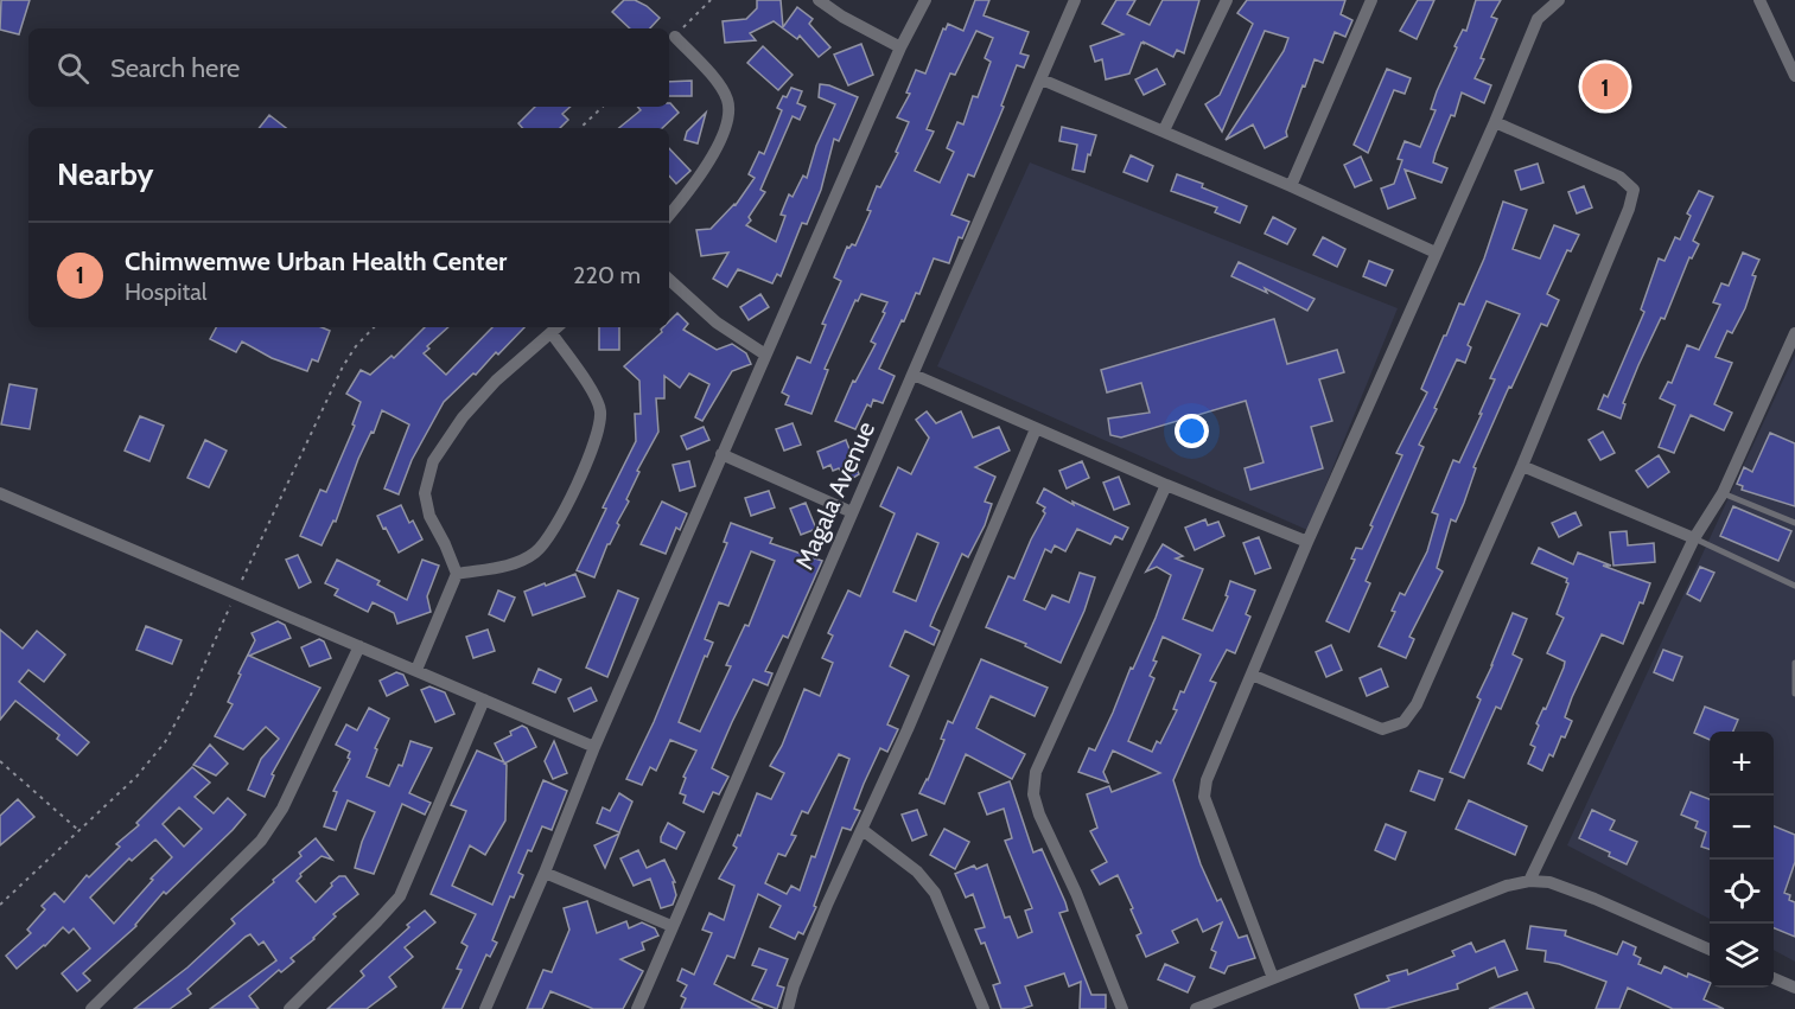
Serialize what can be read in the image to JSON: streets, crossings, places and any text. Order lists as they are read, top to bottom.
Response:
{
  "streets": {
    "street": ["Magala Avenue"]
  },
  "page": {
    "search": "Search here",
    "pins": "1",
    "heading": "Nearby",
    "list": [
      {
        "mark": "1",
        "name": "Chimwemwe Urban Health Center",
        "note": "Hospital",
        "value": "220 m"
      }
    ],
    "map_buttons": ["+", "−"]
  }
}
